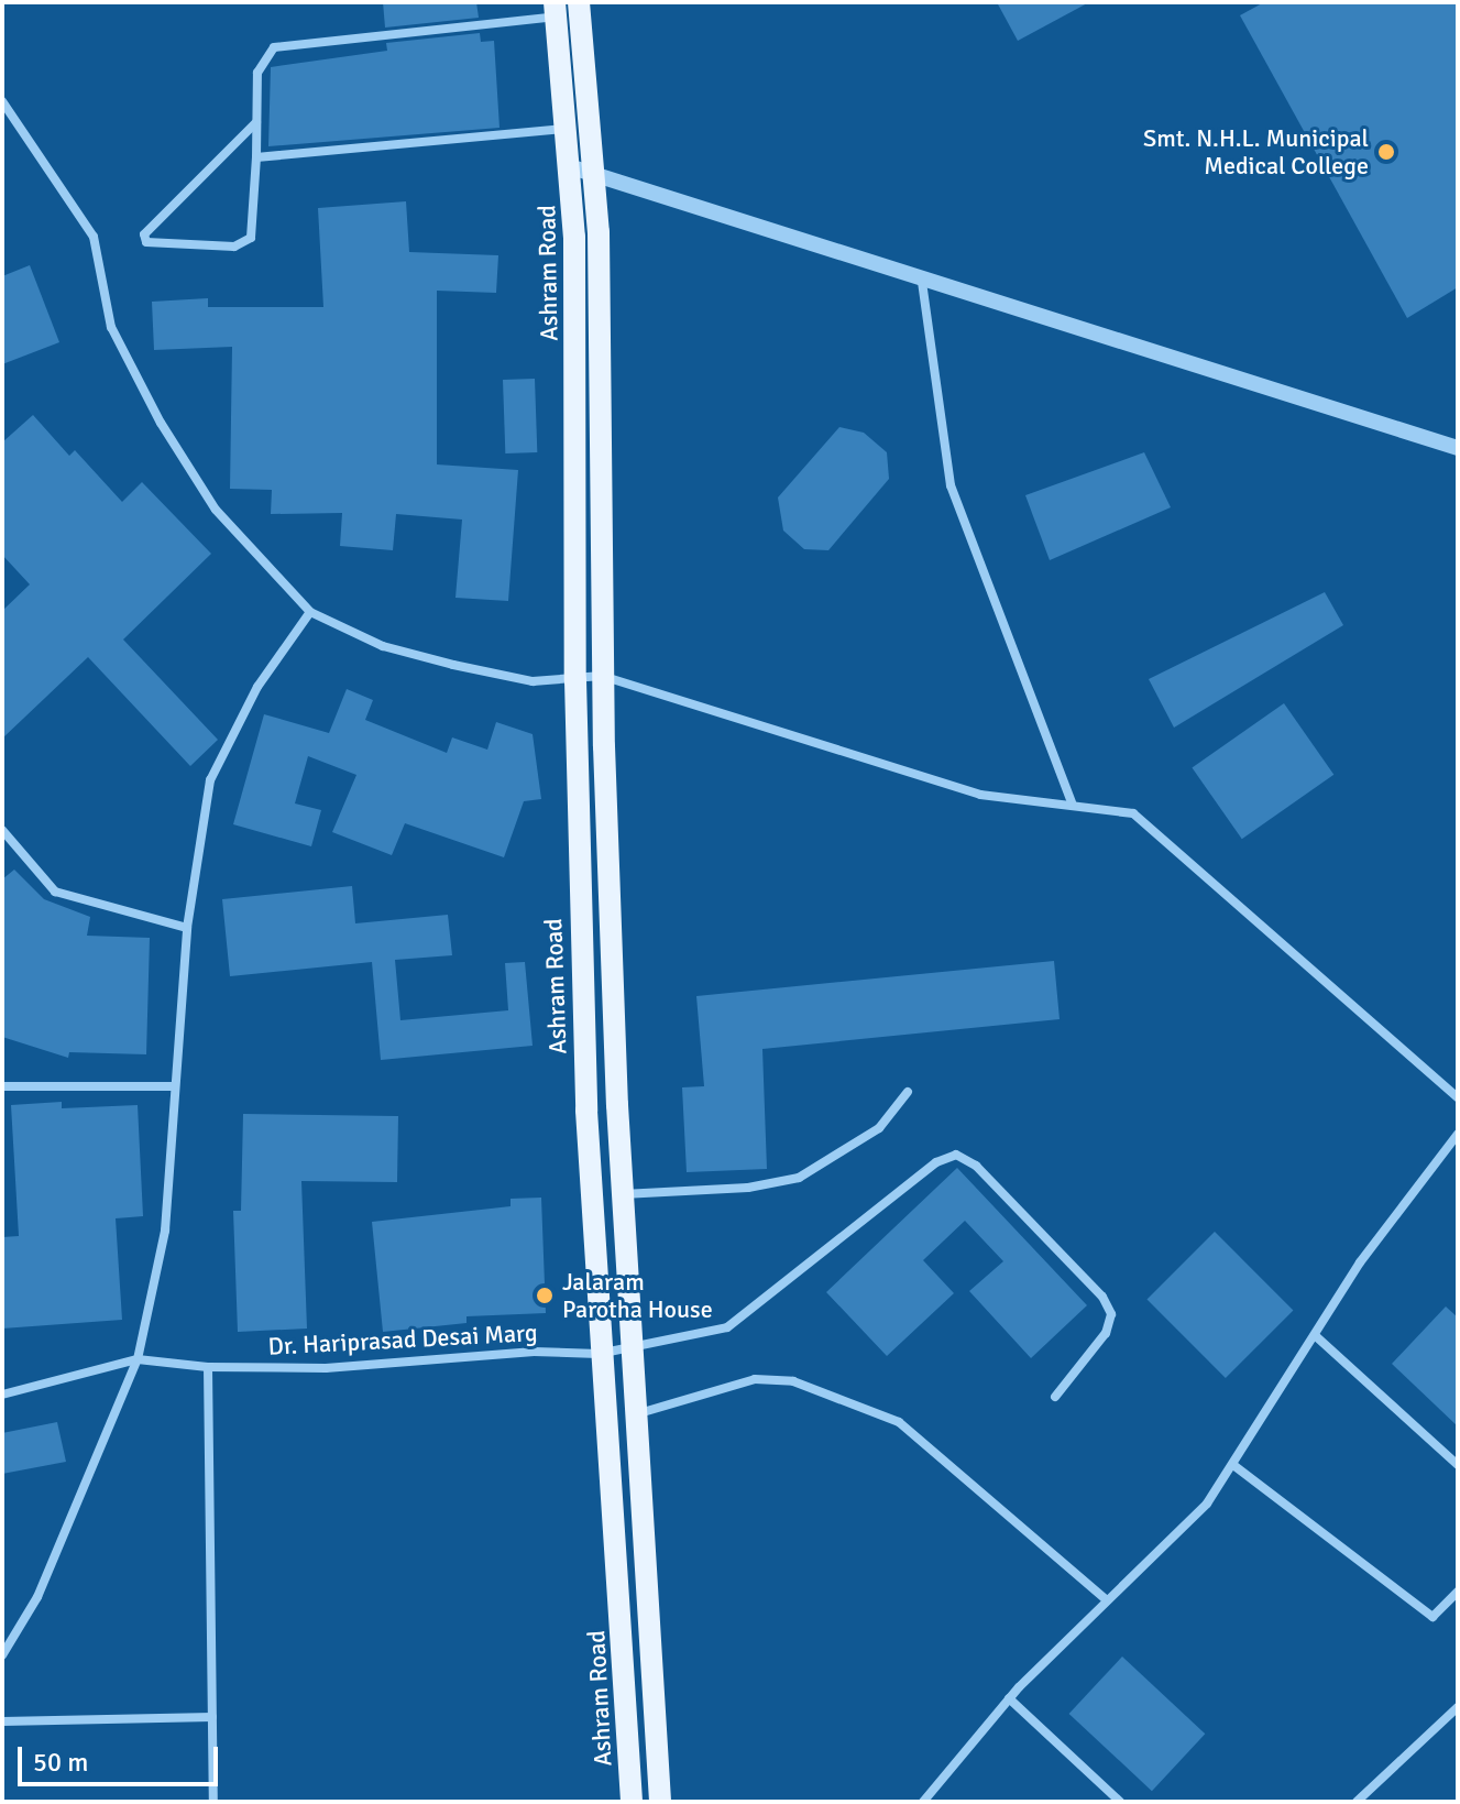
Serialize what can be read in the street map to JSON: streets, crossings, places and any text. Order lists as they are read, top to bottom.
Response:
{
  "streets": {
    "main road": ["Ashram Road"],
    "street": ["Dr. Hariprasad Desai Marg"]
  },
  "crossings": [
    ["Ashram Road", "Dr. Hariprasad Desai Marg"]
  ],
  "places": ["Smt. N.H.L. Municipal Medical College", "Jalaram Parotha House"],
  "scale_bar": "50 m"
}
